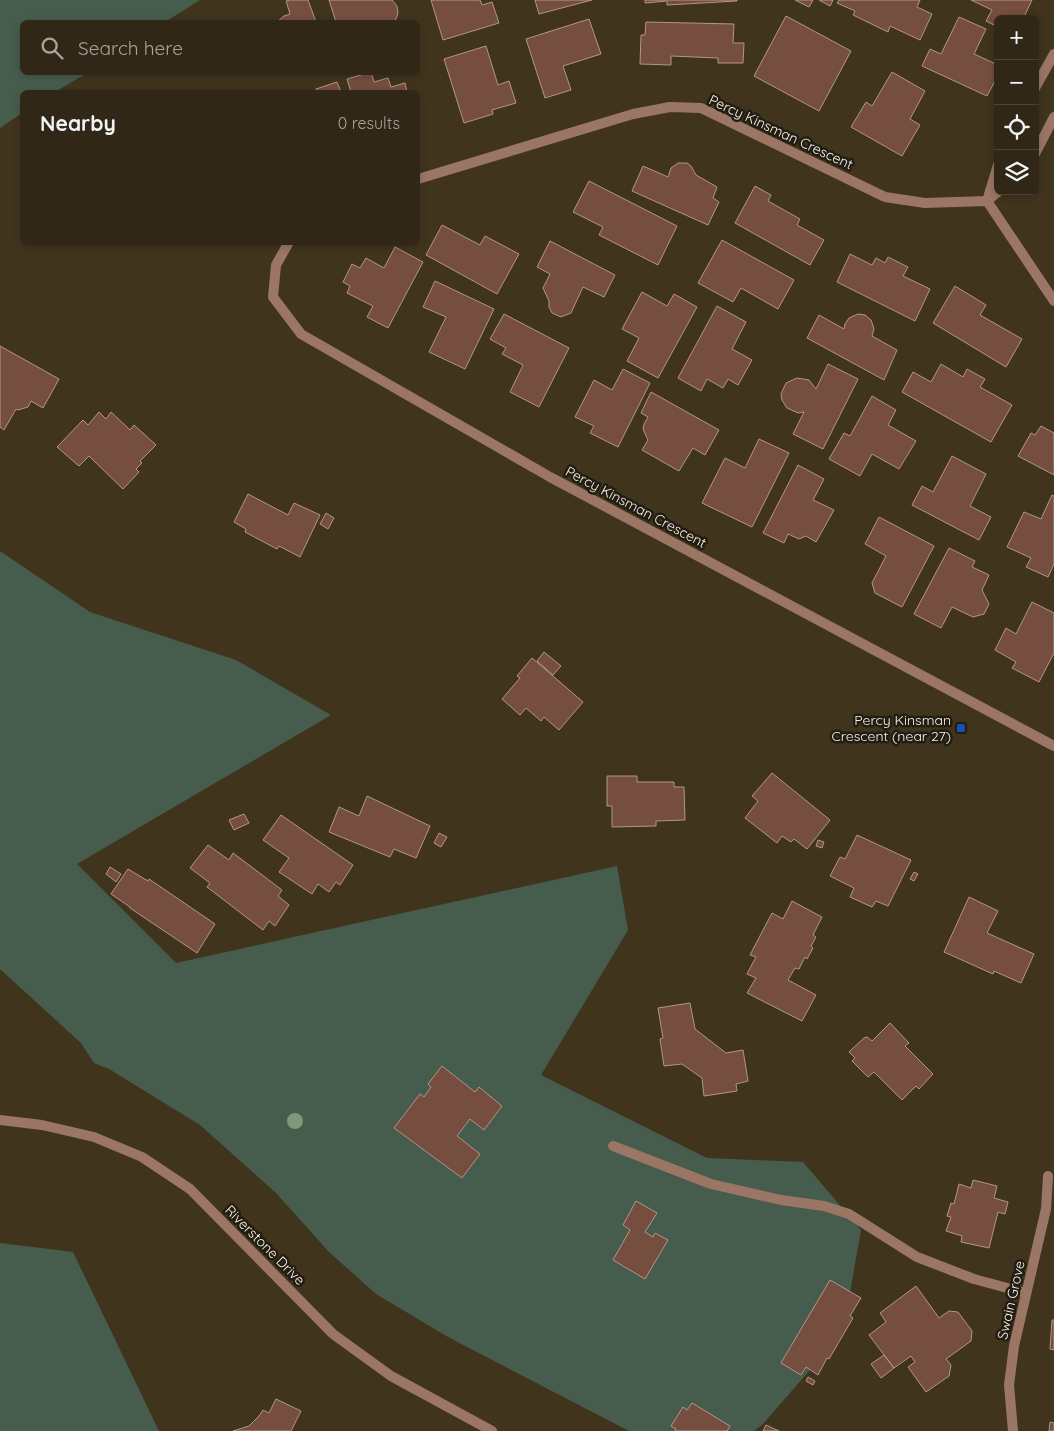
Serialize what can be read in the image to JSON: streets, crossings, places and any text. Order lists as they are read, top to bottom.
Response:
{
  "streets": {
    "street": ["Percy Kinsman Crescent", "Riverstone Drive", "Swain Grove"]
  },
  "places": {
    "transit": ["Percy Kinsman Crescent (near 27)"]
  },
  "page": {
    "map_buttons": ["+", "−"],
    "search": "Search here",
    "heading": ["Nearby", "0 results"]
  }
}
